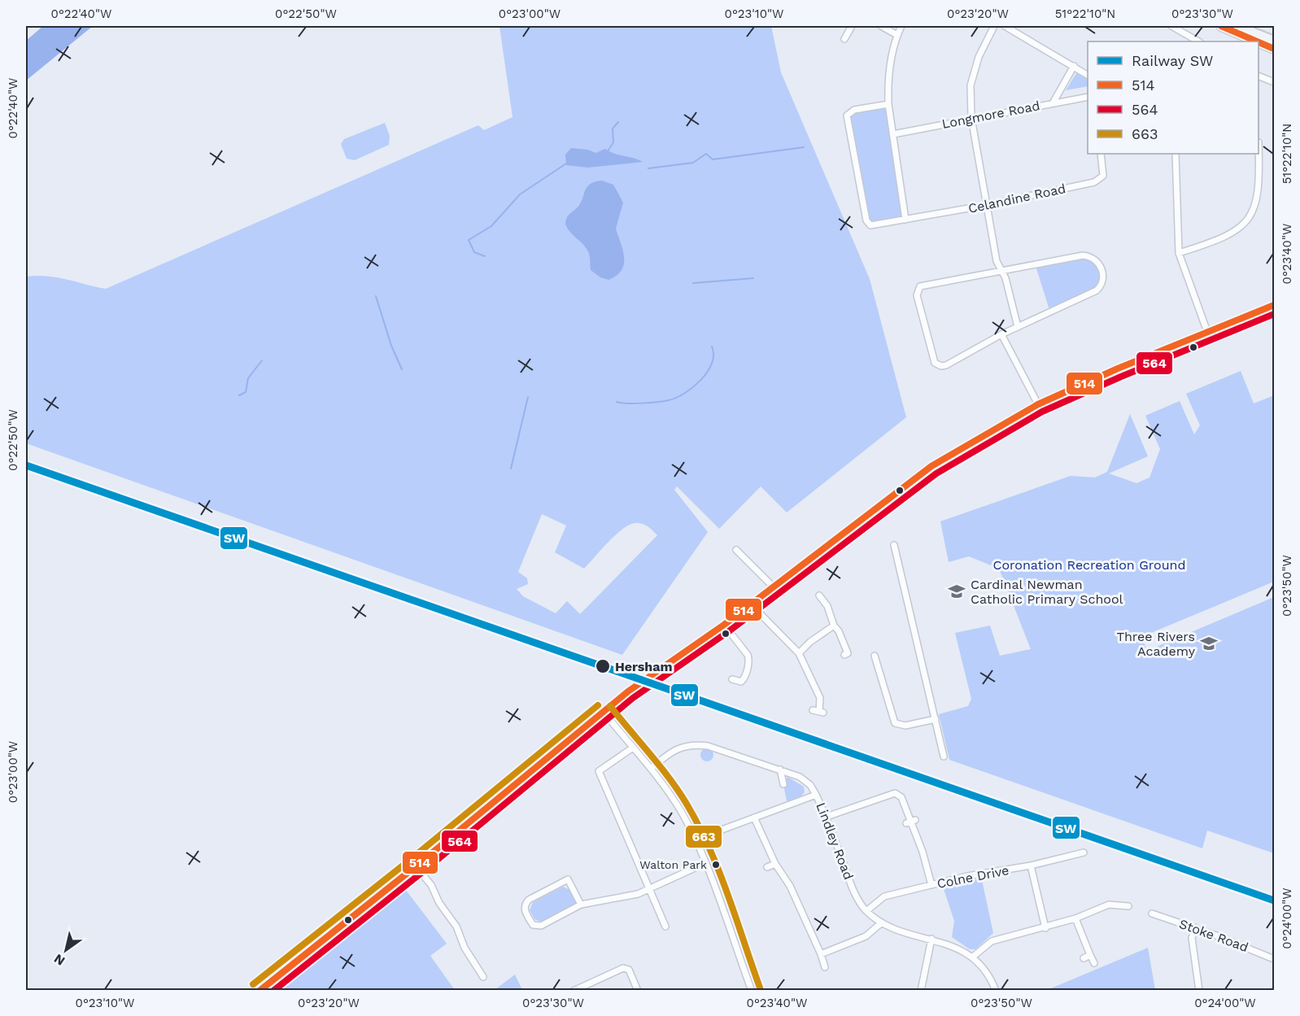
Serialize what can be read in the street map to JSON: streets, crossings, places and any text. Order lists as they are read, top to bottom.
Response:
{
  "streets": {
    "street": [
      "Longmore Road",
      "Celandine Road",
      "Lindley Road",
      "Colne Drive",
      "Stoke Road"
    ]
  },
  "crossings": [
    ["Lindley Road", "Colne Drive"]
  ],
  "parks": ["Coronation Recreation Ground"],
  "places": {
    "school or university": ["Cardinal Newman Catholic Primary School", "Three Rivers Academy"],
    "other": ["Hersham", "Walton Park"]
  },
  "lines": [
    "transit line 514",
    "transit line 564",
    "rail line SW",
    "transit line 663"
  ],
  "legend": [
    "Railway SW",
    "514",
    "564",
    "663"
  ],
  "north": "bottom left",
  "coordinates": [
    "0°22'40\"W",
    "0°22'50\"W",
    "0°23'00\"W",
    "0°23'10\"W",
    "0°23'20\"W",
    "51°22'10\"N",
    "0°23'30\"W",
    "0°23'40\"W",
    "0°23'50\"W",
    "0°24'00\"W"
  ]
}
